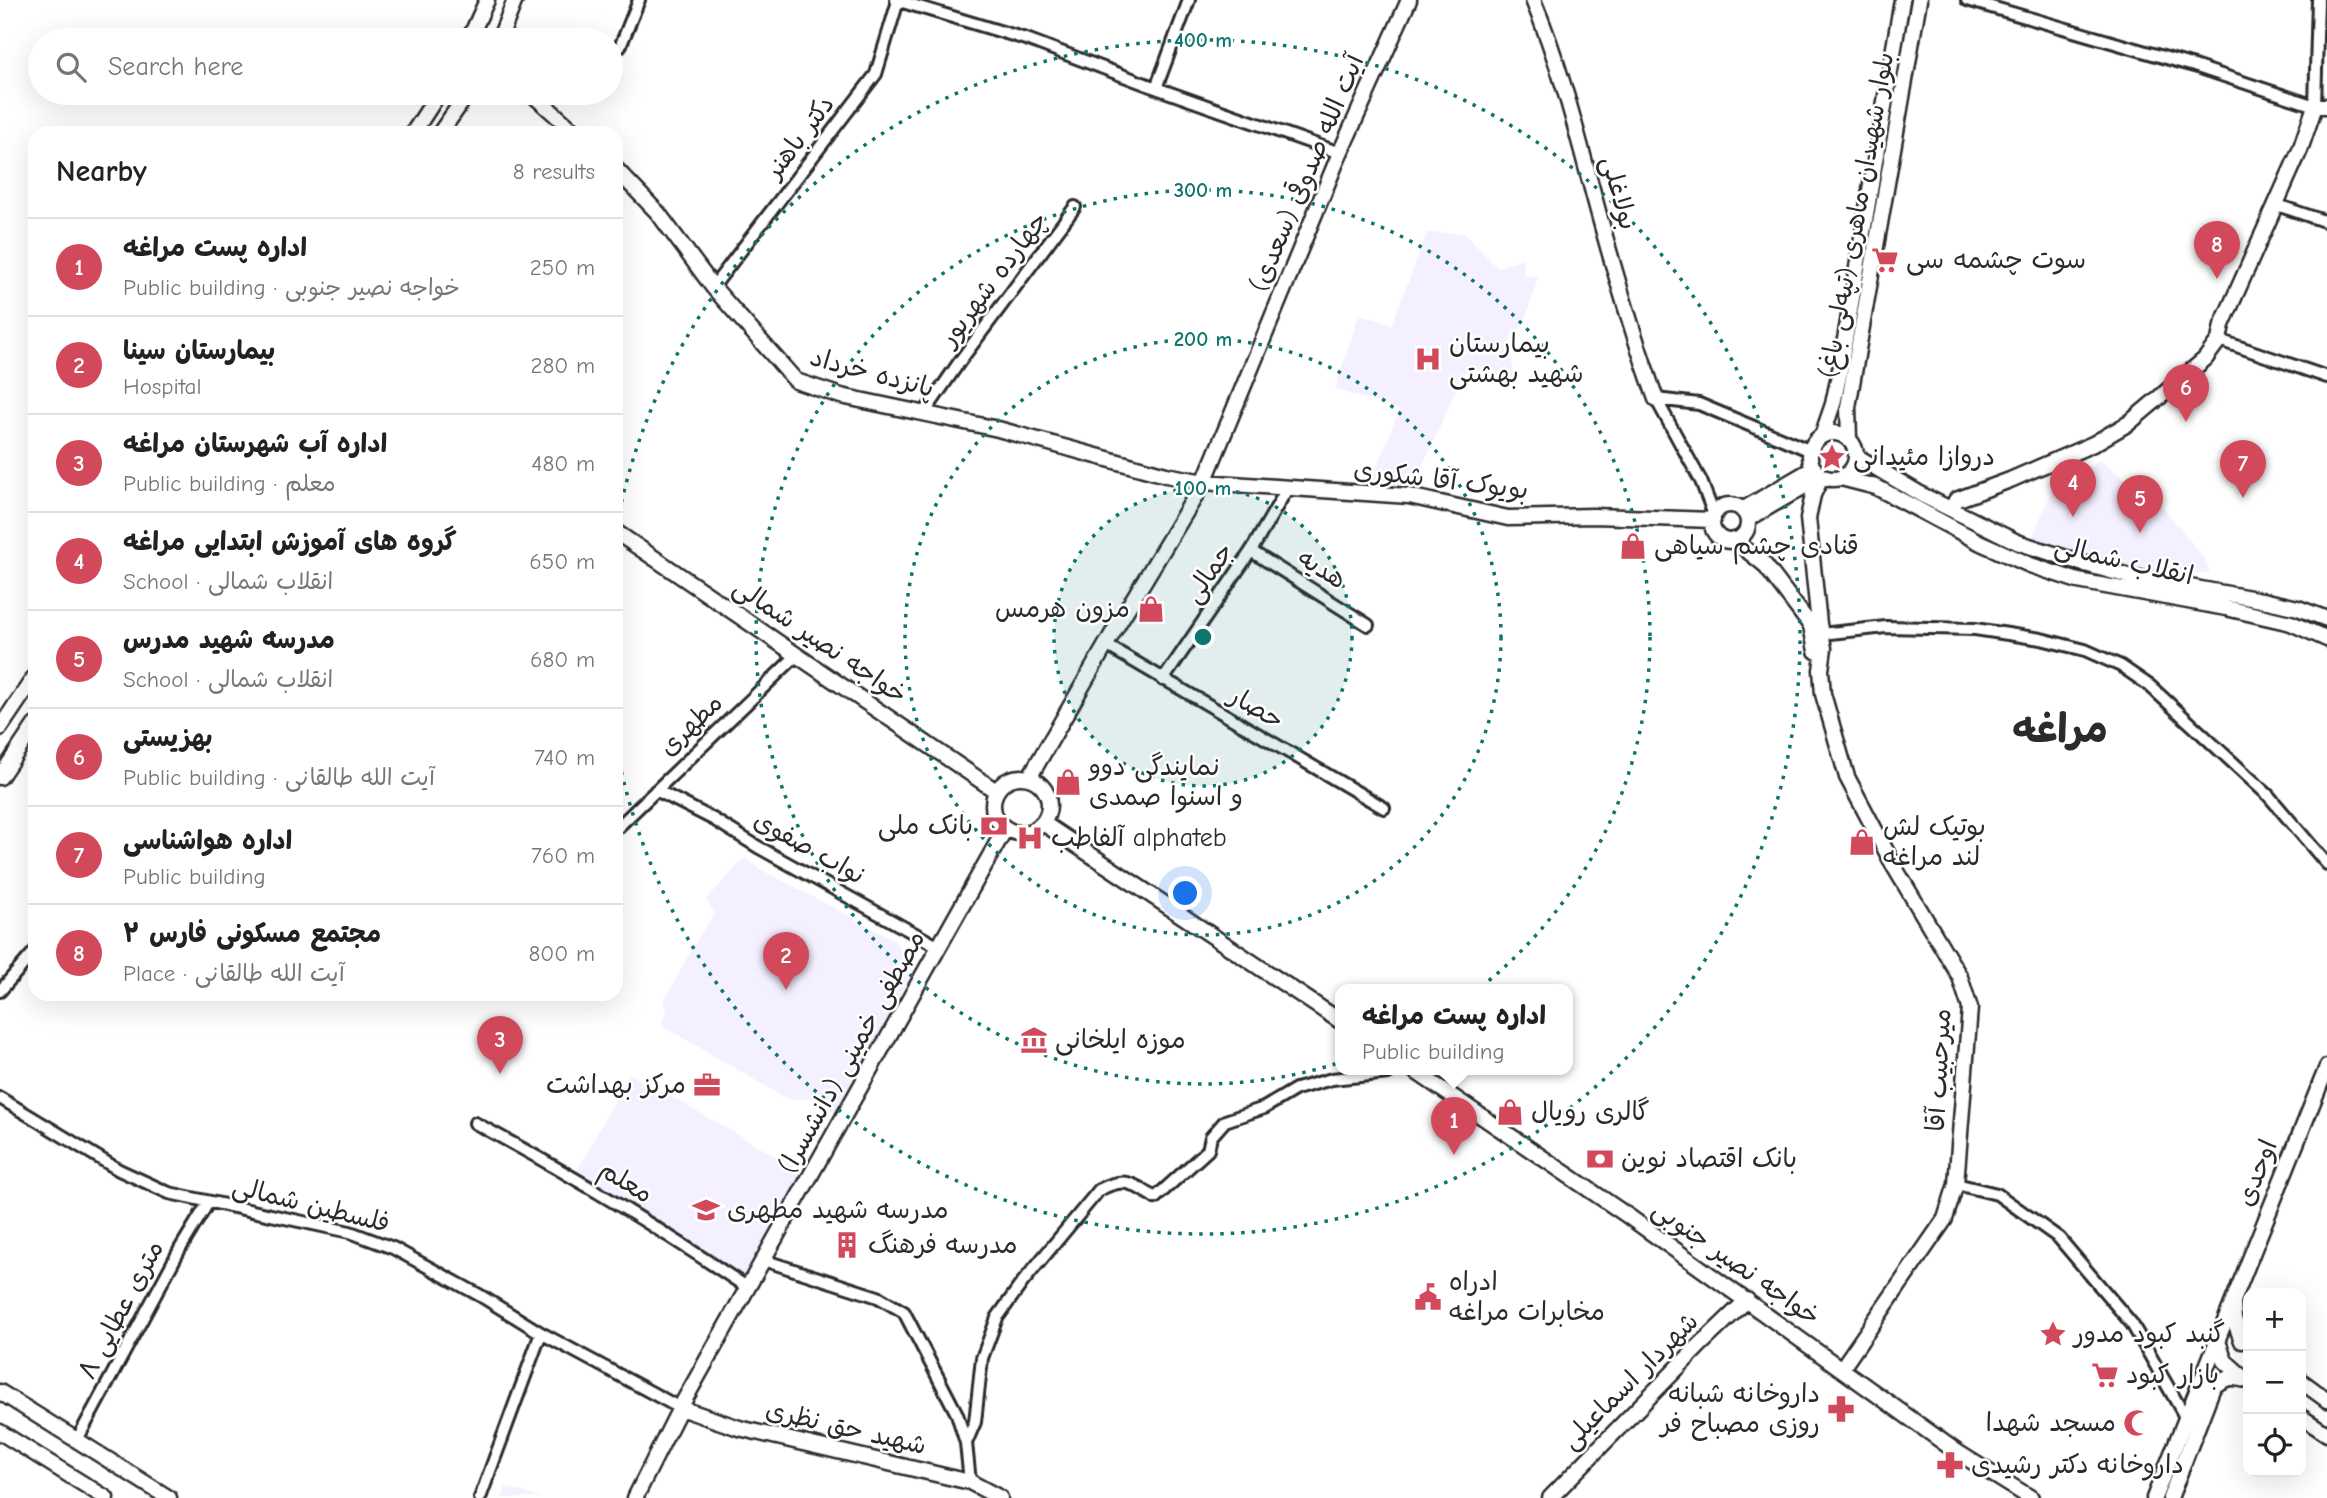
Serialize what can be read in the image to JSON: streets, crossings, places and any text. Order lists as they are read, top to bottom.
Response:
{
  "streets": {
    "street": [
      "دکتر باهنر",
      "آیت الله صدوقی (سعدی)",
      "بولاغلی",
      "بلوار شهیدان ماهری (تپه‌لی باغ)",
      "چهارده شهریور",
      "پانزده خرداد",
      "بویوک آقا شکوری",
      "انقلاب شمالی",
      "هدیه",
      "جمالی",
      "خواجه نصیر شمالی",
      "حصار",
      "مطهری",
      "نواب صفوی",
      "مصطفی خمینی (دانشسرا)",
      "میرحبیب آقا",
      "اوحدی",
      "معلم",
      "فلسطین شمالی",
      "خواجه نصیر جنوبی",
      "۸ متری عطایی",
      "شهردار اسماعیلی",
      "شهید حق نظری"
    ]
  },
  "crossings": [
    ["دکتر باهنر", "پانزده خرداد"],
    ["آیت الله صدوقی (سعدی)", "پانزده خرداد"],
    ["آیت الله صدوقی (سعدی)", "بویوک آقا شکوری"],
    ["آیت الله صدوقی (سعدی)", "خواجه نصیر شمالی"],
    ["آیت الله صدوقی (سعدی)", "حصار"],
    ["آیت الله صدوقی (سعدی)", "مصطفی خمینی (دانشسرا)"],
    ["بولاغلی", "بویوک آقا شکوری"],
    ["بلوار شهیدان ماهری (تپه‌لی باغ)", "انقلاب شمالی"],
    ["بلوار شهیدان ماهری (تپه‌لی باغ)", "میرحبیب آقا"],
    ["چهارده شهریور", "پانزده خرداد"],
    ["پانزده خرداد", "بویوک آقا شکوری"],
    ["بویوک آقا شکوری", "جمالی"],
    ["انقلاب شمالی", "میرحبیب آقا"],
    ["هدیه", "جمالی"],
    ["جمالی", "حصار"],
    ["خواجه نصیر شمالی", "مطهری"],
    ["خواجه نصیر شمالی", "مصطفی خمینی (دانشسرا)"],
    ["مطهری", "نواب صفوی"],
    ["نواب صفوی", "مصطفی خمینی (دانشسرا)"],
    ["مصطفی خمینی (دانشسرا)", "معلم"],
    ["مصطفی خمینی (دانشسرا)", "فلسطین شمالی"],
    ["مصطفی خمینی (دانشسرا)", "شهید حق نظری"],
    ["میرحبیب آقا", "خواجه نصیر جنوبی"],
    ["فلسطین شمالی", "۸ متری عطایی"],
    ["فلسطین شمالی", "شهید حق نظری"],
    ["خواجه نصیر جنوبی", "شهردار اسماعیلی"]
  ],
  "districts": ["مراغه"],
  "places": {
    "supermarket": ["سوت چشمه سی", "بازار کبود"],
    "hospital": ["بیمارستان شهید بهشتی", "آلفاطب alphateb"],
    "place": ["دروازا مئیدانی", "گنبد کبود مدور"],
    "shop": [
      "قنادی چشم سیاهی",
      "مزون هرمس",
      "نمایندگی دوو و اسنوا صمدی",
      "بوتیک لش لند مراغه",
      "گالری رویال"
    ],
    "bank": ["بانک ملی", "بانک اقتصاد نوین"],
    "museum": ["موزه ایلخانی"],
    "office": ["مرکز بهداشت"],
    "school or university": ["مدرسه شهید مطهری"],
    "building": ["مدرسه فرهنگ"],
    "public building": ["ادراه مخابرات مراغه"],
    "pharmacy": ["داروخانه شبانه روزی مصباح فر", "داروخانه دکتر رشیدی"],
    "mosque": ["مسجد شهدا"]
  },
  "page": {
    "search": "Search here",
    "heading": ["Nearby", "8 results"],
    "list": [
      {
        "mark": "1",
        "name": "اداره پست مراغه",
        "note": "Public building · خواجه نصیر جنوبی",
        "value": "250 m"
      },
      {
        "mark": "2",
        "name": "بیمارستان سینا",
        "note": "Hospital",
        "value": "280 m"
      },
      {
        "mark": "3",
        "name": "اداره آب شهرستان مراغه",
        "note": "Public building · معلم",
        "value": "480 m"
      },
      {
        "mark": "4",
        "name": "گروه های آموزش ابتدایی مراغه",
        "note": "School · انقلاب شمالی",
        "value": "650 m"
      },
      {
        "mark": "5",
        "name": "مدرسه شهید مدرس",
        "note": "School · انقلاب شمالی",
        "value": "680 m"
      },
      {
        "mark": "6",
        "name": "بهزیستی",
        "note": "Public building · آیت الله طالقانی",
        "value": "740 m"
      },
      {
        "mark": "7",
        "name": "اداره هواشناسی",
        "note": "Public building",
        "value": "760 m"
      },
      {
        "mark": "8",
        "name": "مجتمع مسکونی فارس ۲",
        "note": "Place · آیت الله طالقانی",
        "value": "800 m"
      }
    ],
    "pins": [
      "8",
      "6",
      "7",
      "4",
      "5",
      "2",
      "3",
      "1"
    ],
    "popup": ["اداره پست مراغه", "Public building"],
    "map_buttons": ["+", "−"]
  },
  "rings": [
    "400 m",
    "300 m",
    "200 m",
    "100 m"
  ]
}
